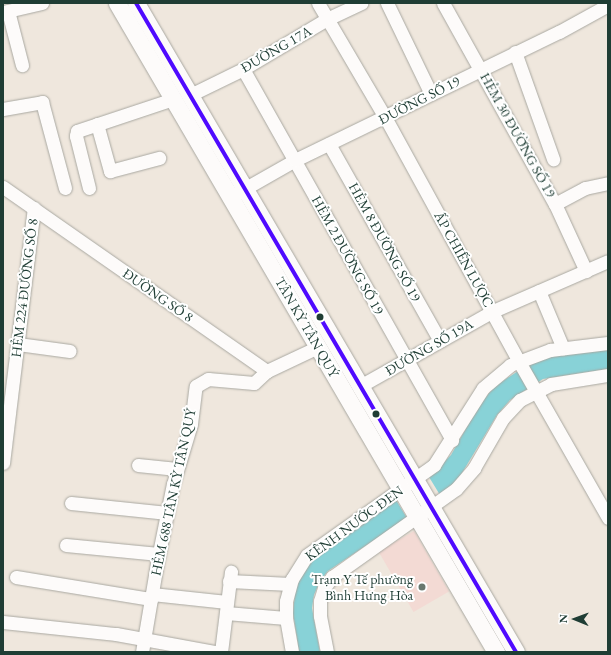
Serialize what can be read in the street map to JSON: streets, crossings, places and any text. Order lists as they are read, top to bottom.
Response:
{
  "streets": {
    "main road": ["TÂN KỲ TÂN QUÝ"],
    "street": [
      "ĐƯỜNG 17A",
      "ĐƯỜNG SỐ 19",
      "HẺM 30 ĐƯỜNG SỐ 19",
      "HẺM 8 ĐƯỜNG SỐ 19",
      "HẺM 2 ĐƯỜNG SỐ 19",
      "ẤP CHIẾN LƯỢC",
      "HẺM 224 ĐƯỜNG SỐ 8",
      "ĐƯỜNG SỐ 8",
      "ĐƯỜNG SỐ 19A",
      "HẺM 688 TÂN KỲ TÂN QUÝ",
      "KÊNH NƯỚC ĐEN"
    ]
  },
  "crossings": [
    ["ĐƯỜNG 17A", "HẺM 2 ĐƯỜNG SỐ 19"],
    ["ĐƯỜNG 17A", "ẤP CHIẾN LƯỢC"],
    ["ĐƯỜNG 17A", "TÂN KỲ TÂN QUÝ"],
    ["ĐƯỜNG SỐ 19", "HẺM 30 ĐƯỜNG SỐ 19"],
    ["ĐƯỜNG SỐ 19", "HẺM 8 ĐƯỜNG SỐ 19"],
    ["ĐƯỜNG SỐ 19", "HẺM 2 ĐƯỜNG SỐ 19"],
    ["ĐƯỜNG SỐ 19", "ẤP CHIẾN LƯỢC"],
    ["ĐƯỜNG SỐ 19", "TÂN KỲ TÂN QUÝ"],
    ["HẺM 30 ĐƯỜNG SỐ 19", "ĐƯỜNG SỐ 19A"],
    ["HẺM 8 ĐƯỜNG SỐ 19", "ĐƯỜNG SỐ 19A"],
    ["HẺM 2 ĐƯỜNG SỐ 19", "ĐƯỜNG SỐ 19A"],
    ["HẺM 2 ĐƯỜNG SỐ 19", "KÊNH NƯỚC ĐEN"],
    ["ẤP CHIẾN LƯỢC", "ĐƯỜNG SỐ 19A"],
    ["ẤP CHIẾN LƯỢC", "KÊNH NƯỚC ĐEN"],
    ["HẺM 224 ĐƯỜNG SỐ 8", "ĐƯỜNG SỐ 8"],
    ["ĐƯỜNG SỐ 8", "HẺM 688 TÂN KỲ TÂN QUÝ"],
    ["TÂN KỲ TÂN QUÝ", "ĐƯỜNG SỐ 19A"],
    ["TÂN KỲ TÂN QUÝ", "KÊNH NƯỚC ĐEN"]
  ],
  "places": ["Trạm Y Tế phường Bình Hưng Hòa"],
  "north": "left"
}
